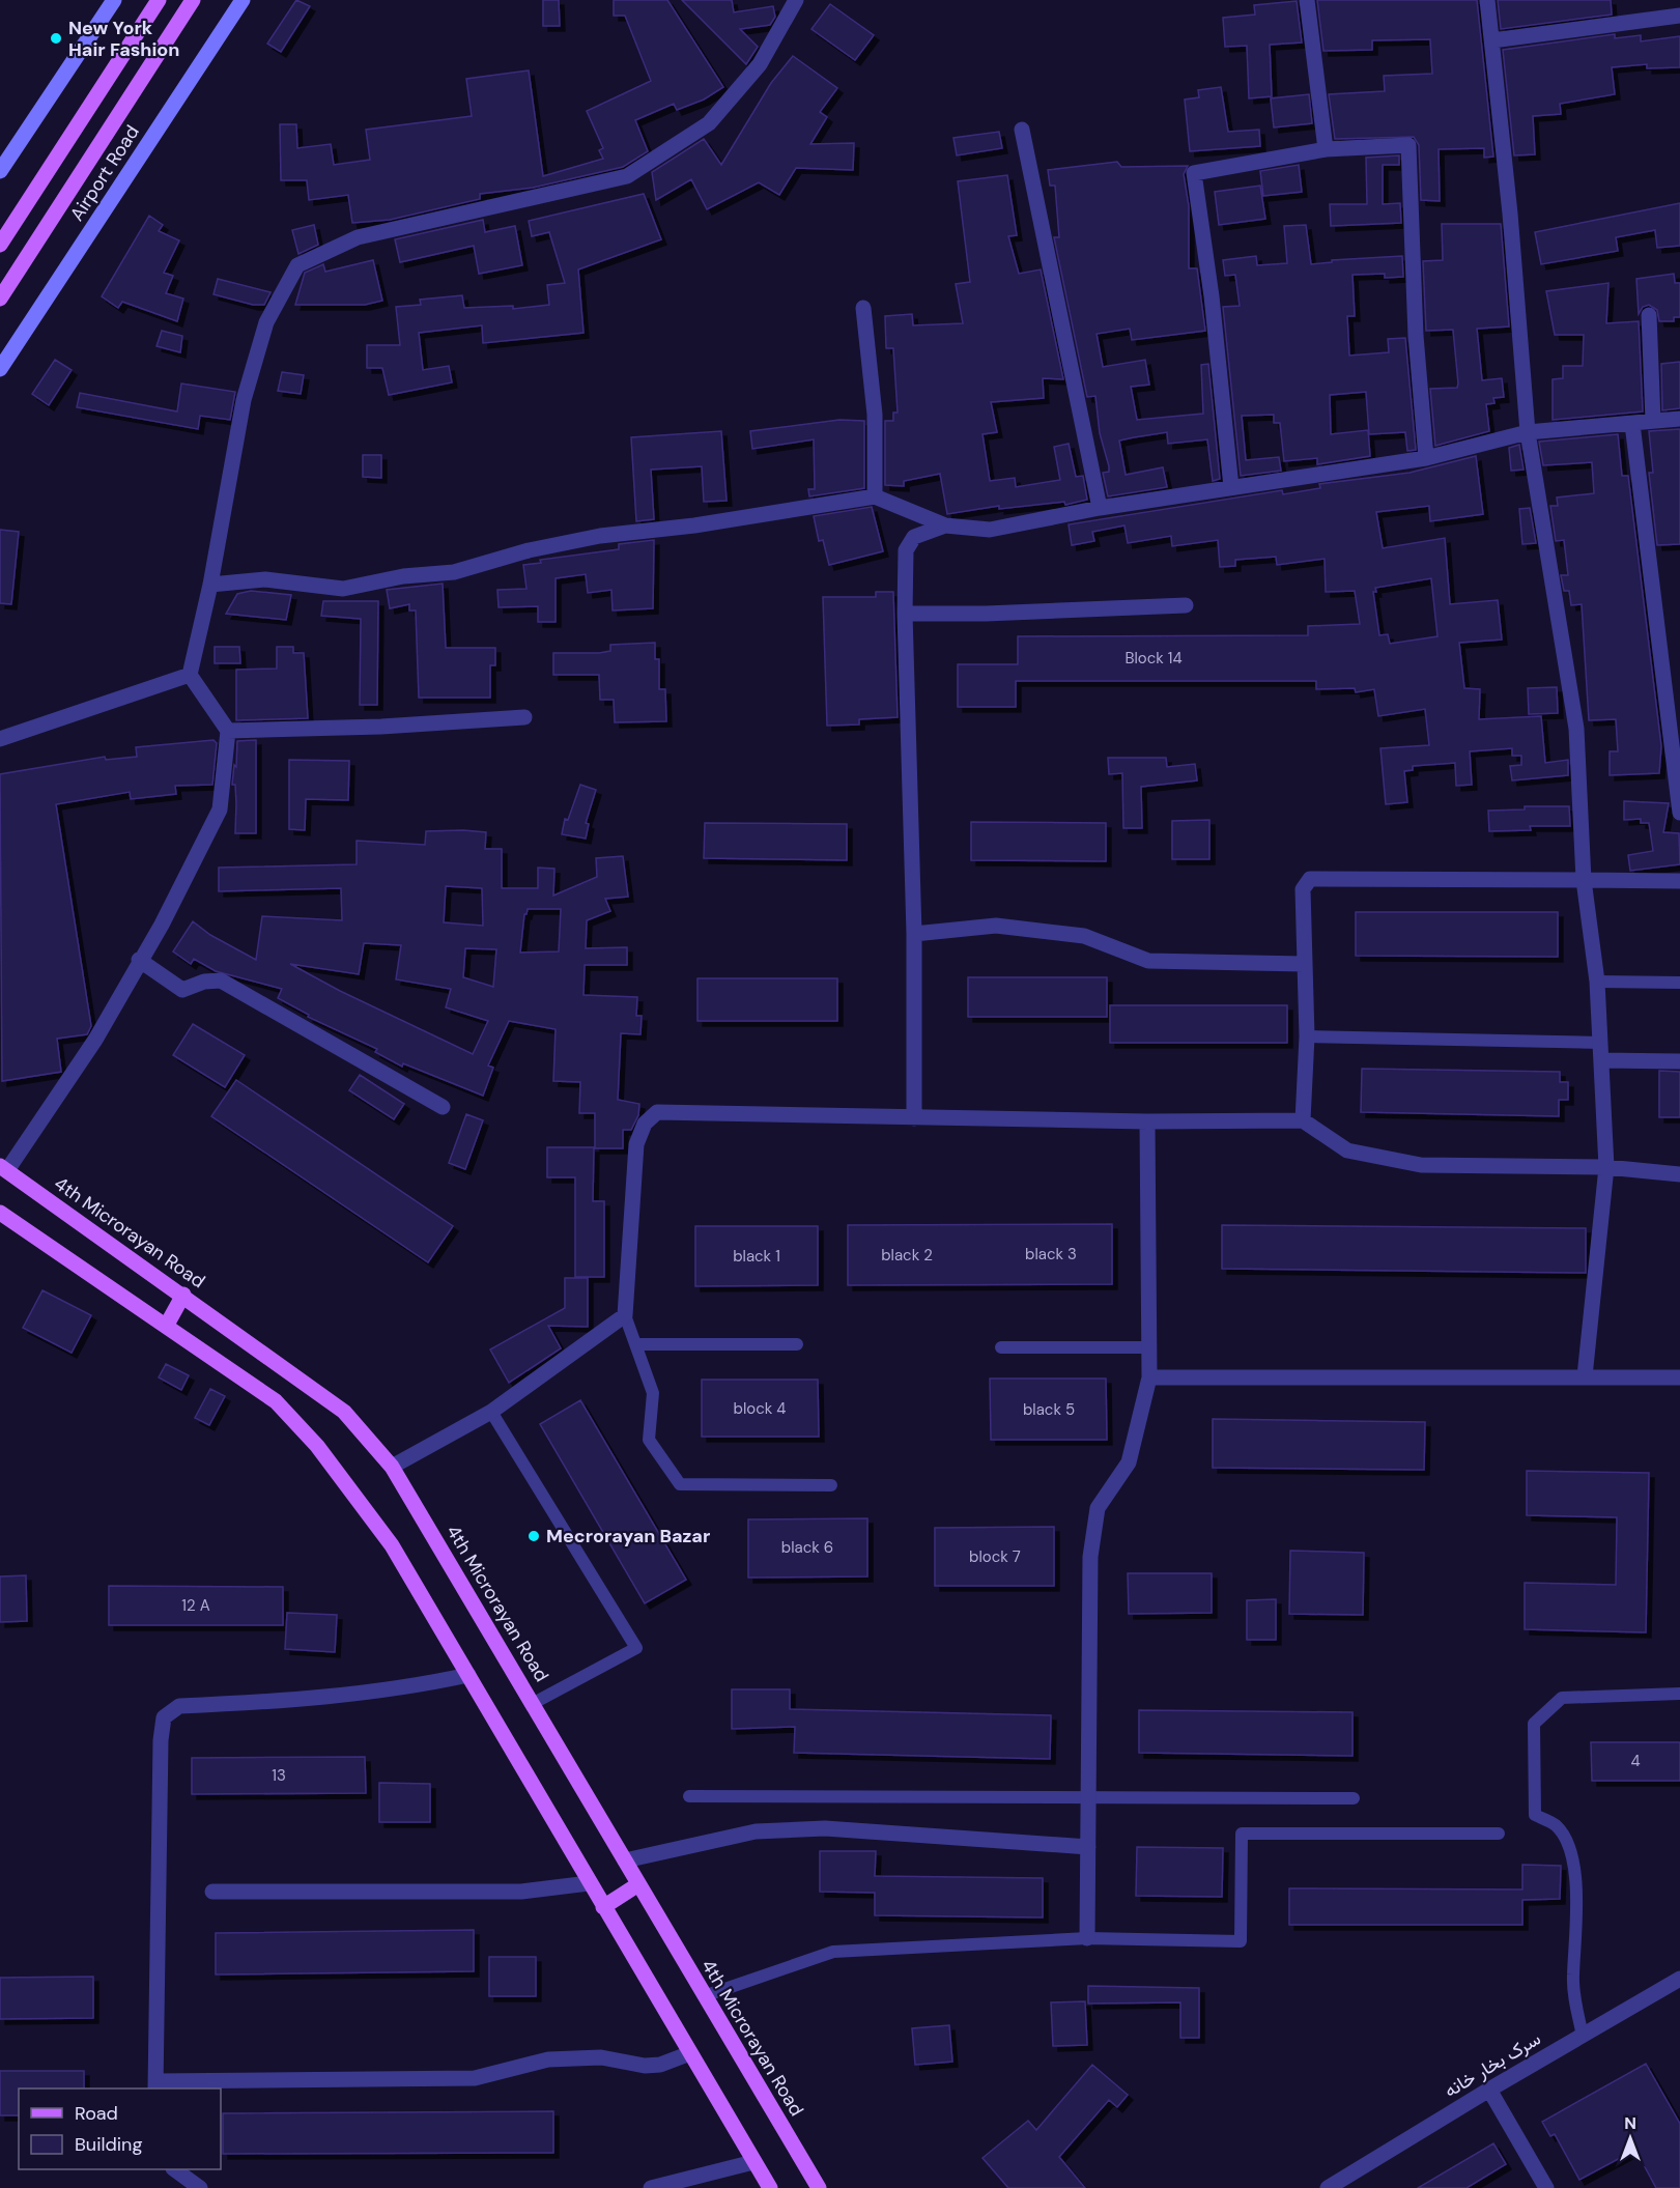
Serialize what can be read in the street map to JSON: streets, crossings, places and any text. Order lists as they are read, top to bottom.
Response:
{
  "streets": {
    "main road": ["Airport Road", "4th Microrayan Road"],
    "street": ["سرک بخار خانه"]
  },
  "places": ["New York Hair Fashion", "Mecrorayan Bazar"],
  "house_numbers": [
    "Block 14",
    "black 3",
    "black 2",
    "black 1",
    "block 4",
    "black 5",
    "black 6",
    "block 7",
    "12 A",
    "4",
    "13"
  ],
  "legend": ["Road", "Building"],
  "north": "top"
}
